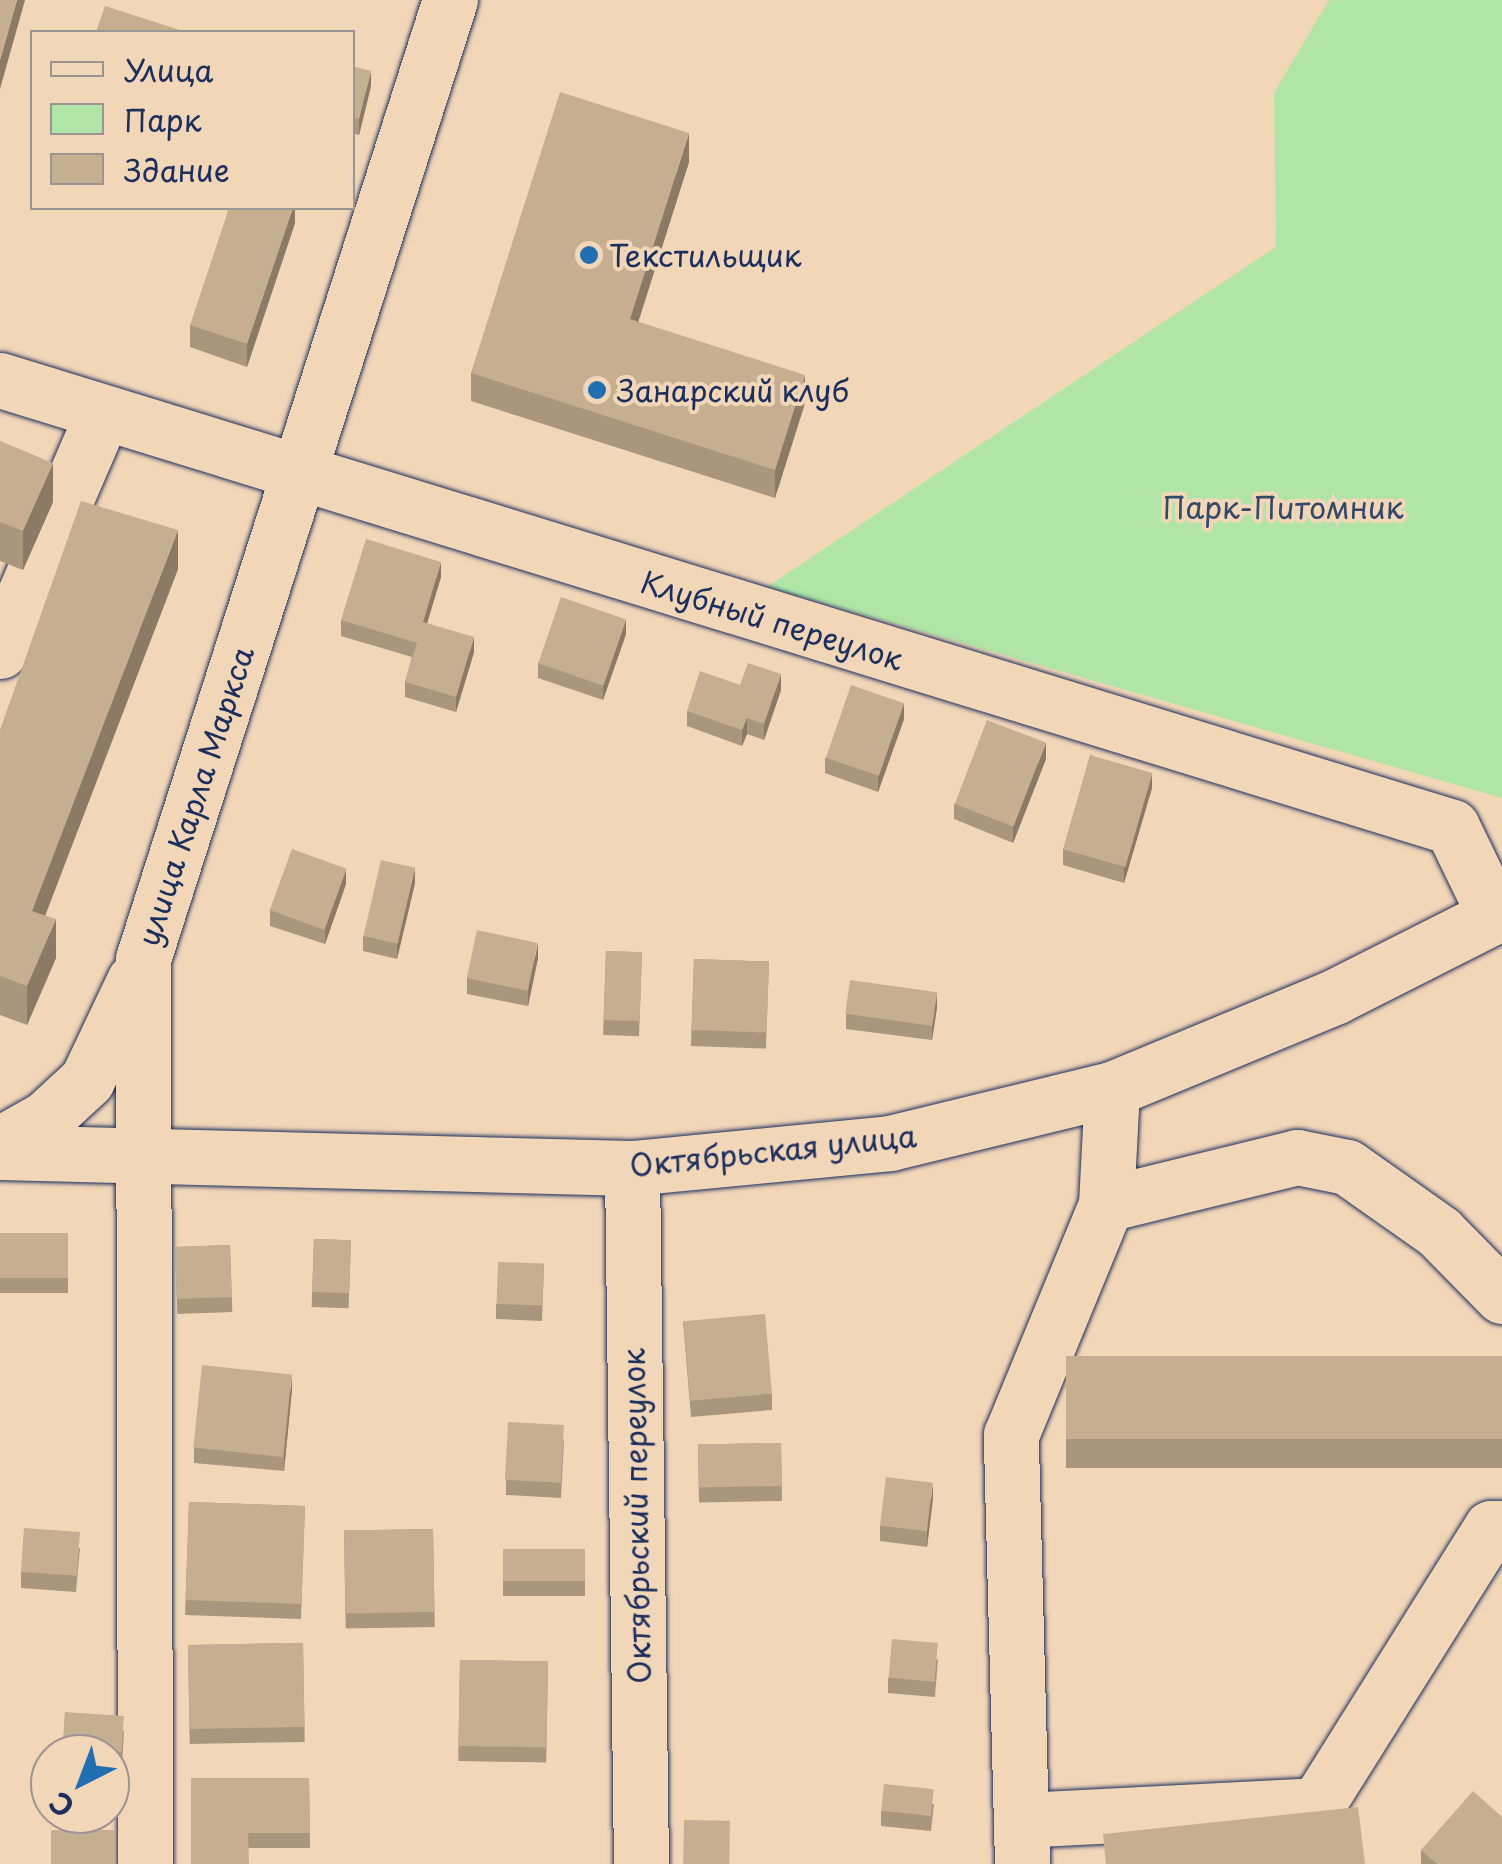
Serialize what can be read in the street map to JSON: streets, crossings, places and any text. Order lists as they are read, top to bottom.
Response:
{
  "streets": {
    "street": [
      "Клубный переулок",
      "улица Карла Маркса",
      "Октябрьская улица",
      "Октябрьский переулок"
    ]
  },
  "crossings": [
    ["Клубный переулок", "улица Карла Маркса"],
    ["Клубный переулок", "Октябрьская улица"],
    ["улица Карла Маркса", "Октябрьская улица"],
    ["Октябрьская улица", "Октябрьский переулок"]
  ],
  "parks": ["Парк-Питомник"],
  "places": ["Текстильщик", "Занарский клуб"],
  "legend": ["Улица", "Парк", "Здание"],
  "north": "bottom left"
}
